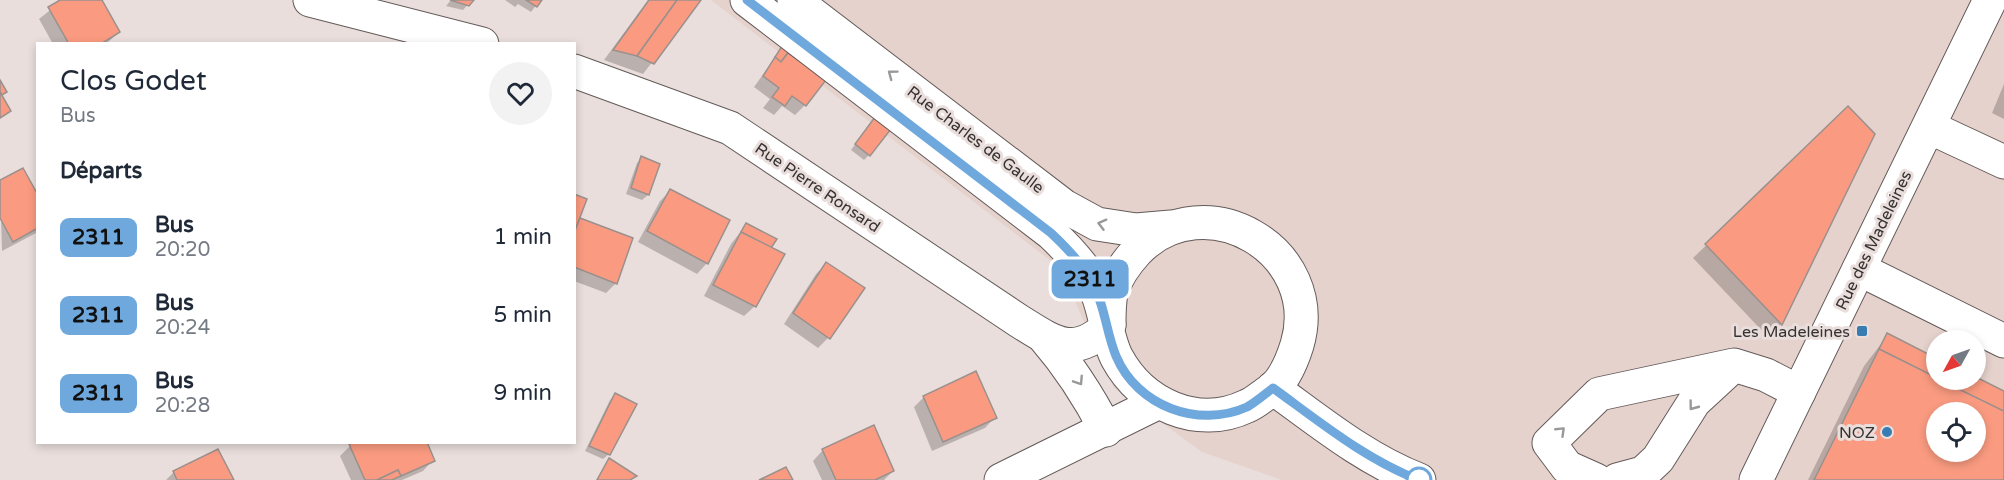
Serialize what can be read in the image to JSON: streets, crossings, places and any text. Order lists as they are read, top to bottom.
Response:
{
  "streets": {
    "street": ["Rue Charles de Gaulle", "Rue Pierre Ronsard", "Rue des Madeleines"]
  },
  "crossings": [
    ["Rue Charles de Gaulle", "Rue Pierre Ronsard"]
  ],
  "places": {
    "transit": ["Les Madeleines"],
    "other": ["NOZ"]
  },
  "lines": ["bus line 2311"],
  "north": "bottom left",
  "page": {
    "on_map": "2311",
    "heading": [
      ["Clos Godet", "Bus"],
      "Départs"
    ],
    "list": [
      {
        "mark": "2311",
        "name": "Bus",
        "note": "20:20",
        "value": "1 min"
      },
      {
        "mark": "2311",
        "name": "Bus",
        "note": "20:24",
        "value": "5 min"
      },
      {
        "mark": "2311",
        "name": "Bus",
        "note": "20:28",
        "value": "9 min"
      }
    ]
  }
}
